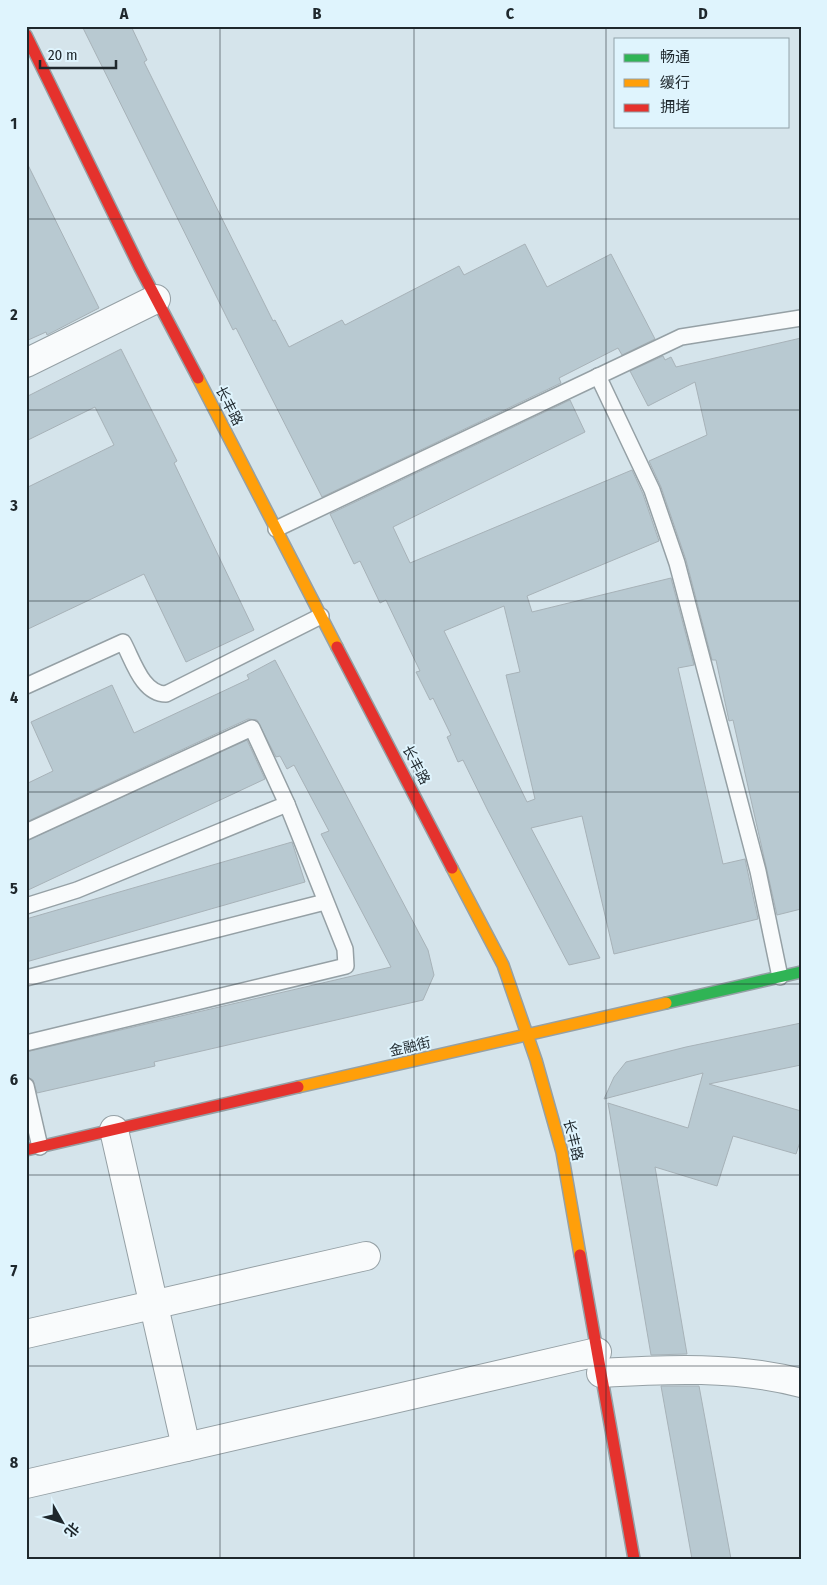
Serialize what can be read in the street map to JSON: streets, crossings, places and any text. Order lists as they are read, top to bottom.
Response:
{
  "streets": {
    "street": ["长丰路", "金融街"]
  },
  "crossings": [
    ["长丰路", "金融街"]
  ],
  "legend": ["畅通", "缓行", "拥堵"],
  "scale_bar": "20 m",
  "north": "bottom right",
  "grid": {
    "columns": [
      "A",
      "B",
      "C",
      "D"
    ],
    "rows": [
      "1",
      "2",
      "3",
      "4",
      "5",
      "6",
      "7",
      "8"
    ]
  }
}
